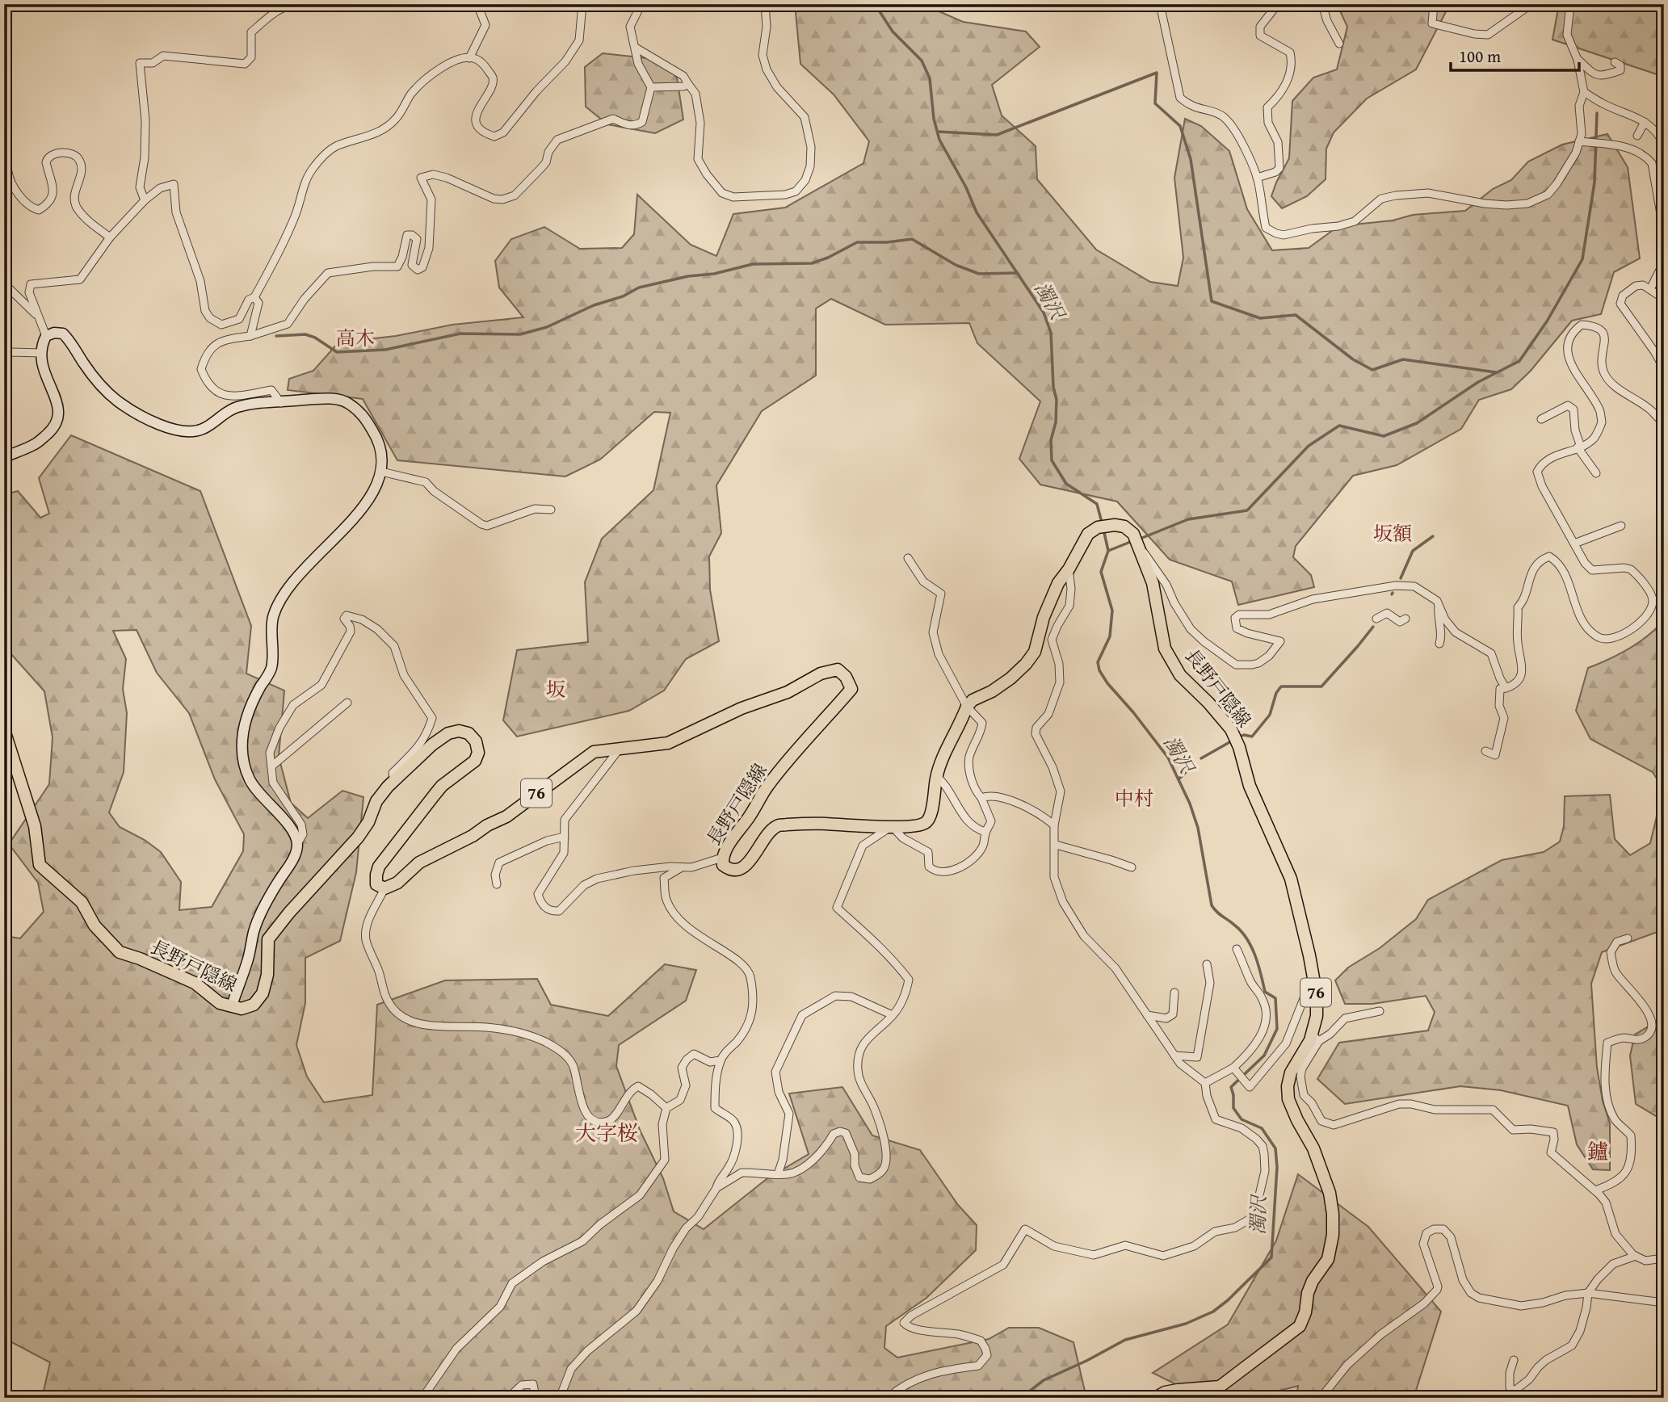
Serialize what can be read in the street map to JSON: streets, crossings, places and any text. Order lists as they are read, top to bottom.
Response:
{
  "streets": {
    "main road": ["長野戸隠線", "76"]
  },
  "districts": [
    "高木",
    "坂額",
    "坂",
    "中村",
    "大字桜",
    "鑪"
  ],
  "water": ["濁沢"],
  "scale_bar": "100 m"
}
